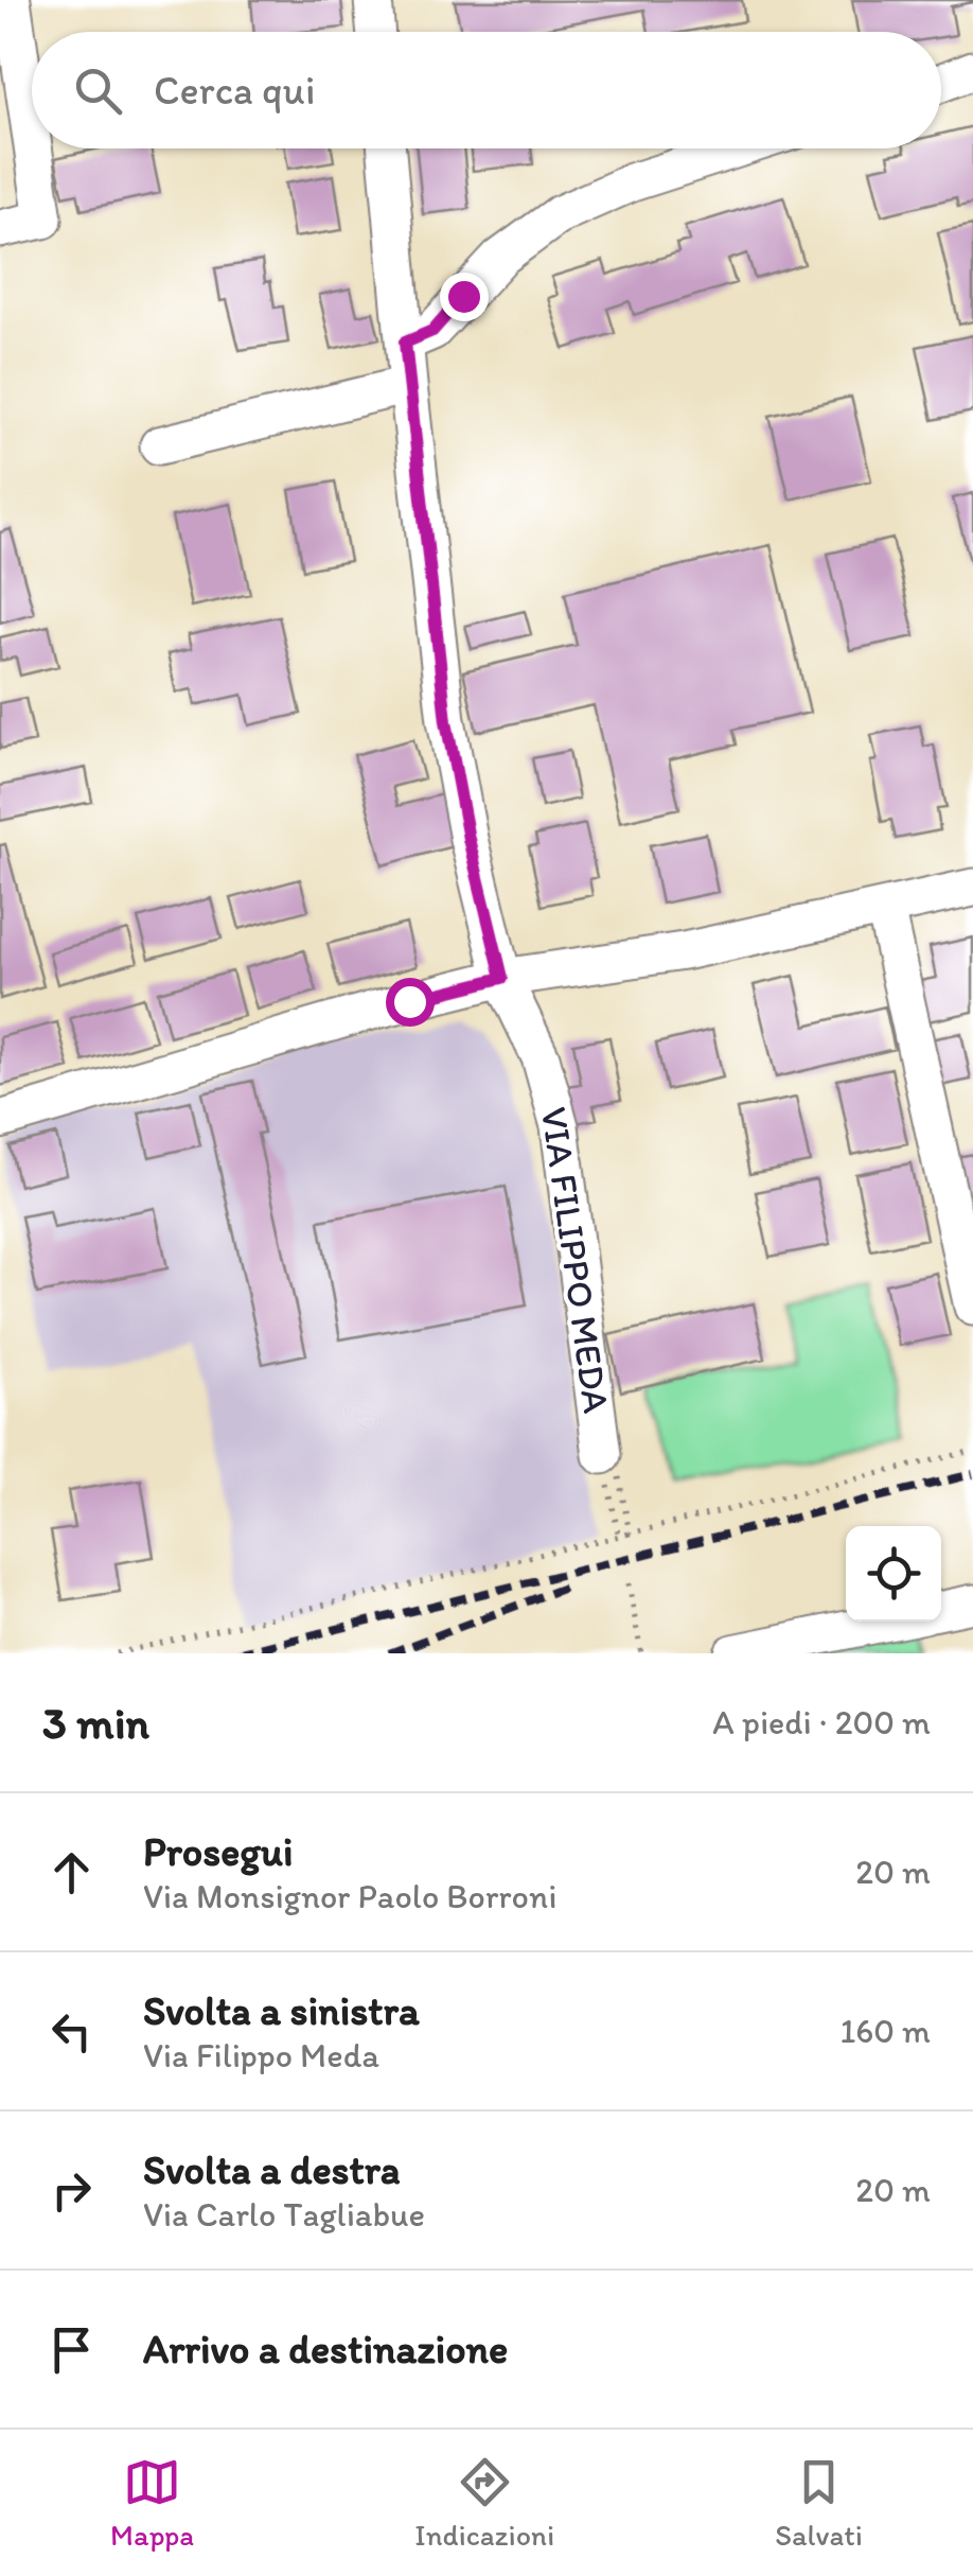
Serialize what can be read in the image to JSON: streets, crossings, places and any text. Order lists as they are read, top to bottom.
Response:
{
  "streets": {
    "street": ["VIA FILIPPO MEDA"]
  },
  "page": {
    "search": "Cerca qui",
    "heading": ["3 min", "A piedi · 200 m"],
    "list": [
      ["Prosegui", "Via Monsignor Paolo Borroni", "20 m"],
      ["Svolta a sinistra", "Via Filippo Meda", "160 m"],
      ["Svolta a destra", "Via Carlo Tagliabue", "20 m"],
      "Arrivo a destinazione"
    ],
    "nav": ["Mappa", "Indicazioni", "Salvati"]
  }
}
